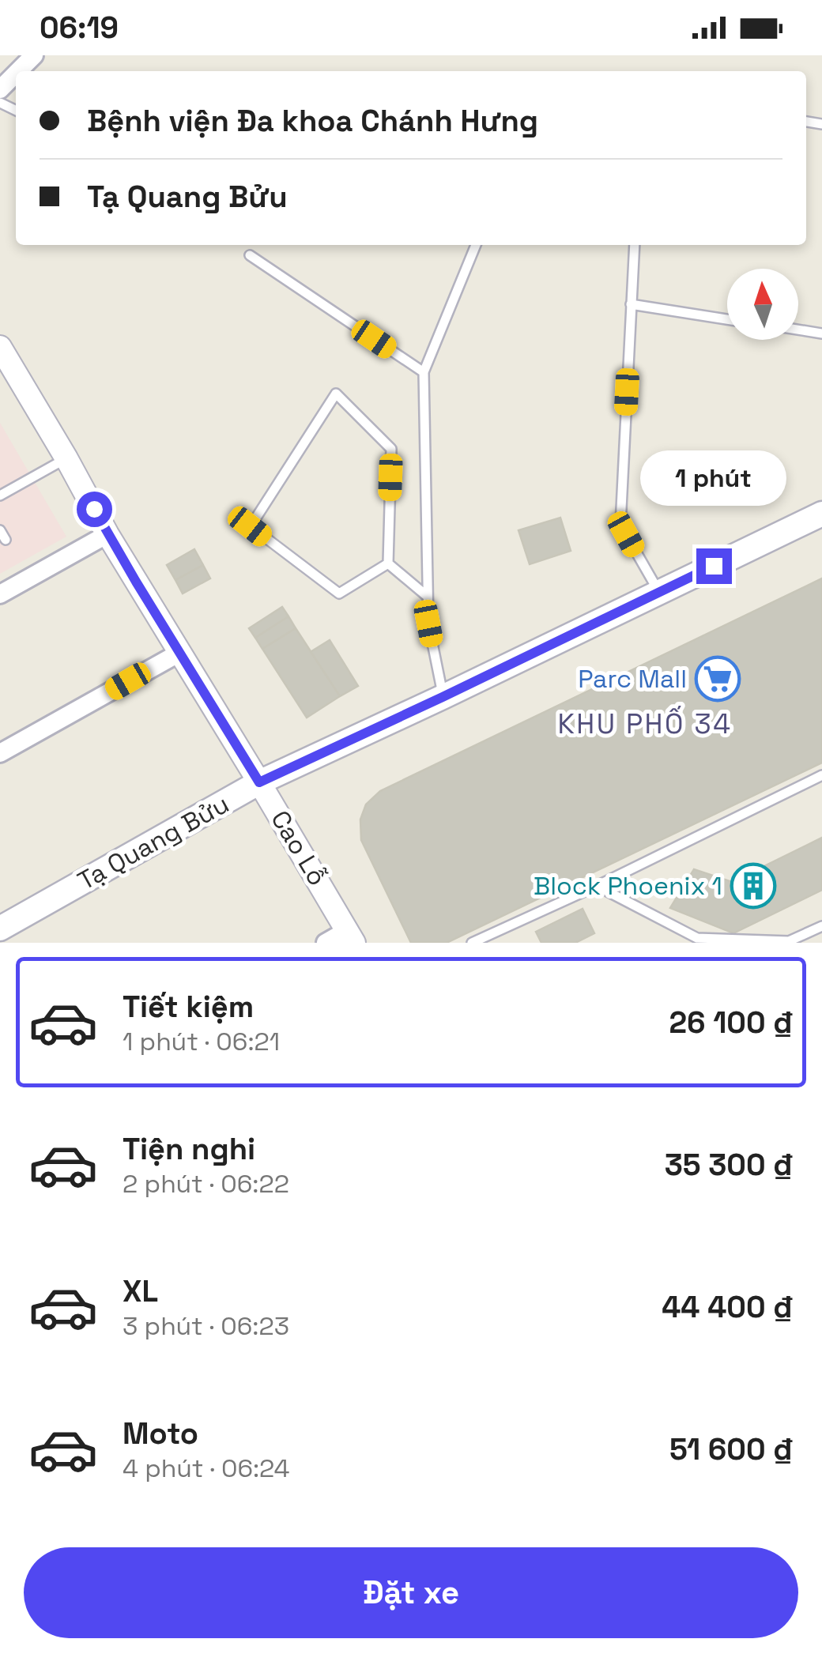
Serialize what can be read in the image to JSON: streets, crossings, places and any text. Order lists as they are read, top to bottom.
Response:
{
  "streets": {
    "main road": ["Tạ Quang Bửu"],
    "street": ["Cao Lỗ"]
  },
  "crossings": [
    ["Tạ Quang Bửu", "Cao Lỗ"]
  ],
  "districts": ["KHU PHỐ 34"],
  "places": {
    "supermarket": ["Parc Mall"],
    "building": ["Block Phoenix 1"]
  },
  "north": "top",
  "page": {
    "status": "06:19",
    "banner": ["Bệnh viện Đa khoa Chánh Hưng", "Tạ Quang Bửu"],
    "bubble": "1 phút",
    "list": [
      {
        "name": "Tiết kiệm",
        "note": "1 phút · 06:21",
        "value": "26 100 ₫"
      },
      {
        "name": "Tiện nghi",
        "note": "2 phút · 06:22",
        "value": "35 300 ₫"
      },
      {
        "name": "XL",
        "note": "3 phút · 06:23",
        "value": "44 400 ₫"
      },
      {
        "name": "Moto",
        "note": "4 phút · 06:24",
        "value": "51 600 ₫"
      }
    ],
    "buttons": "Đặt xe"
  }
}
